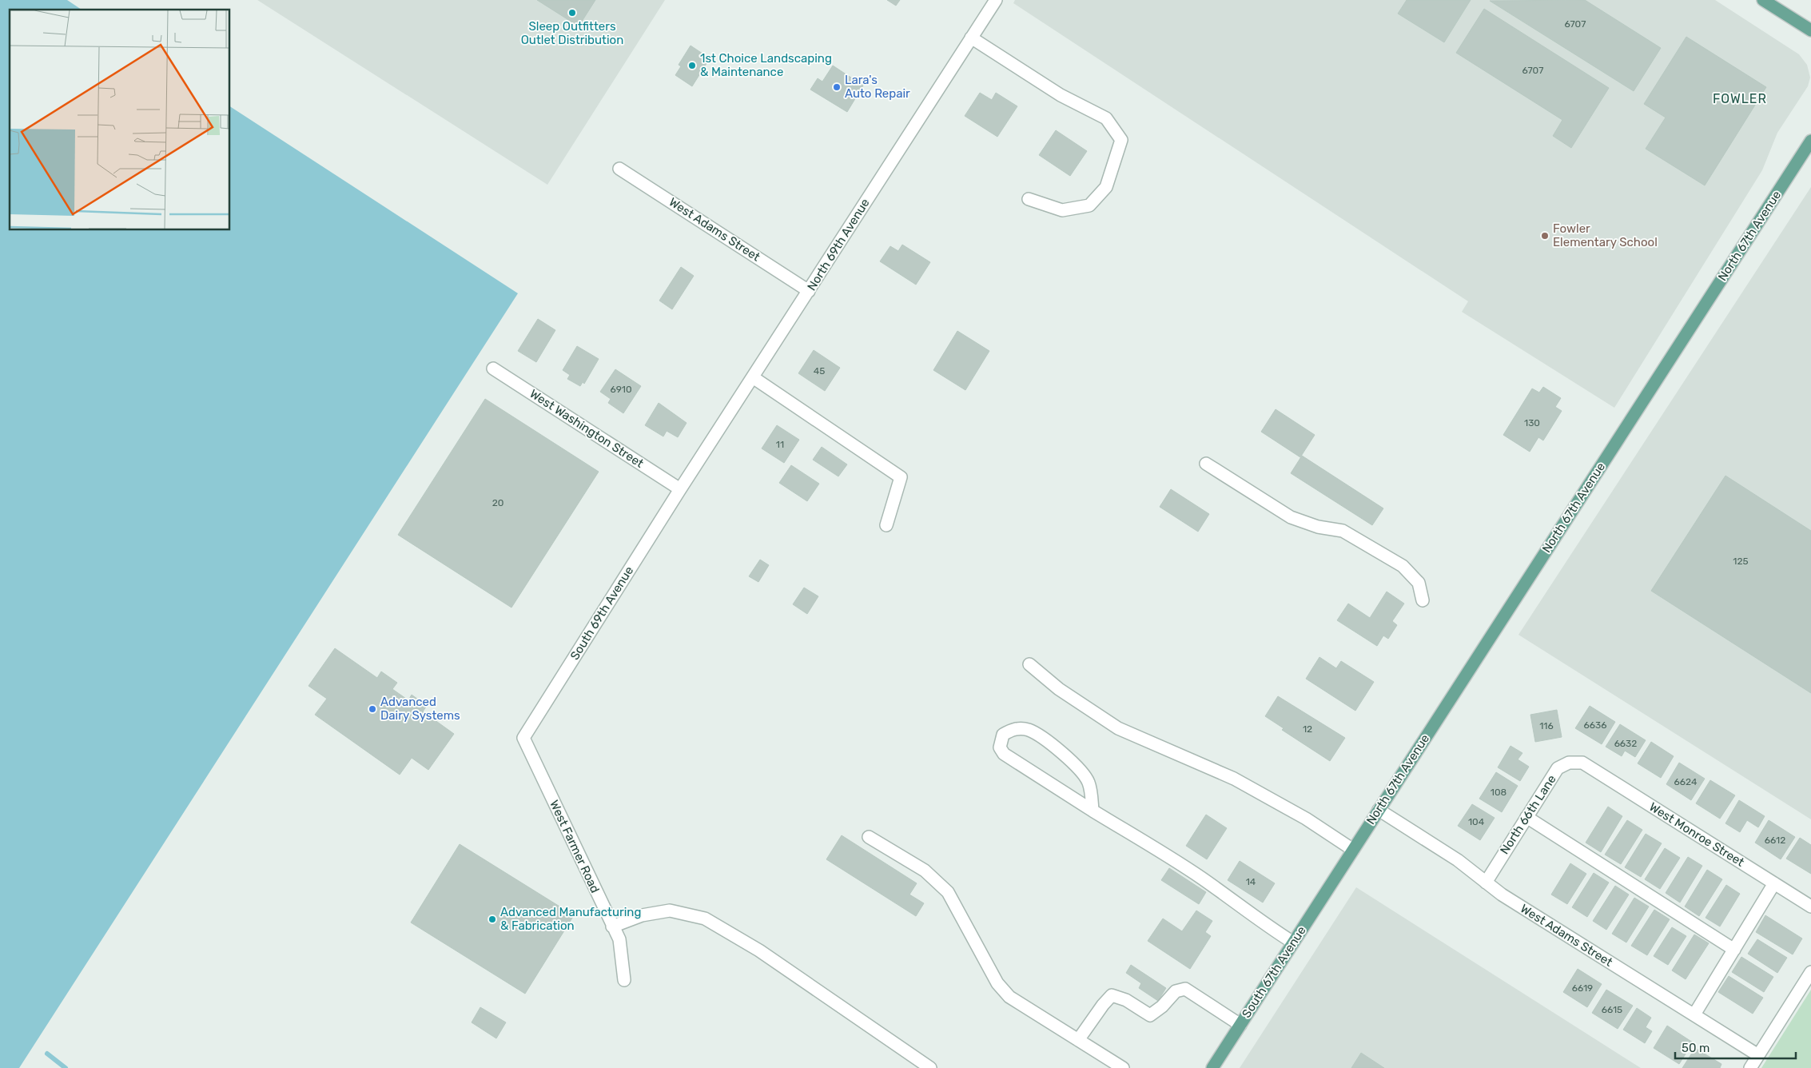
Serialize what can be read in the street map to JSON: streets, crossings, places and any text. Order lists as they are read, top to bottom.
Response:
{
  "streets": {
    "main road": ["North 67th Avenue", "South 67th Avenue"],
    "street": [
      "West Adams Street",
      "North 69th Avenue",
      "West Washington Street",
      "South 69th Avenue",
      "North 66th Lane",
      "West Monroe Street",
      "West Farmer Road"
    ]
  },
  "crossings": [
    ["West Adams Street", "North 67th Avenue"],
    ["West Adams Street", "North 69th Avenue"],
    ["West Adams Street", "North 66th Lane"],
    ["North 67th Avenue", "South 67th Avenue"],
    ["North 69th Avenue", "West Washington Street"],
    ["North 69th Avenue", "South 69th Avenue"],
    ["West Washington Street", "South 69th Avenue"],
    ["South 69th Avenue", "West Farmer Road"],
    ["North 66th Lane", "West Monroe Street"]
  ],
  "districts": ["FOWLER"],
  "places": [
    "Sleep Outfitters Outlet Distribution",
    "1st Choice Landscaping & Maintenance",
    "Lara's Auto Repair",
    "Fowler Elementary School",
    "Advanced Dairy Systems",
    "Advanced Manufacturing & Fabrication"
  ],
  "house_numbers": [
    "6707",
    "6707",
    "45",
    "6910",
    "130",
    "11",
    "20",
    "125",
    "6636",
    "116",
    "12",
    "6632",
    "6624",
    "108",
    "104",
    "6612",
    "14",
    "6619",
    "6615"
  ],
  "scale_bar": "50 m"
}
